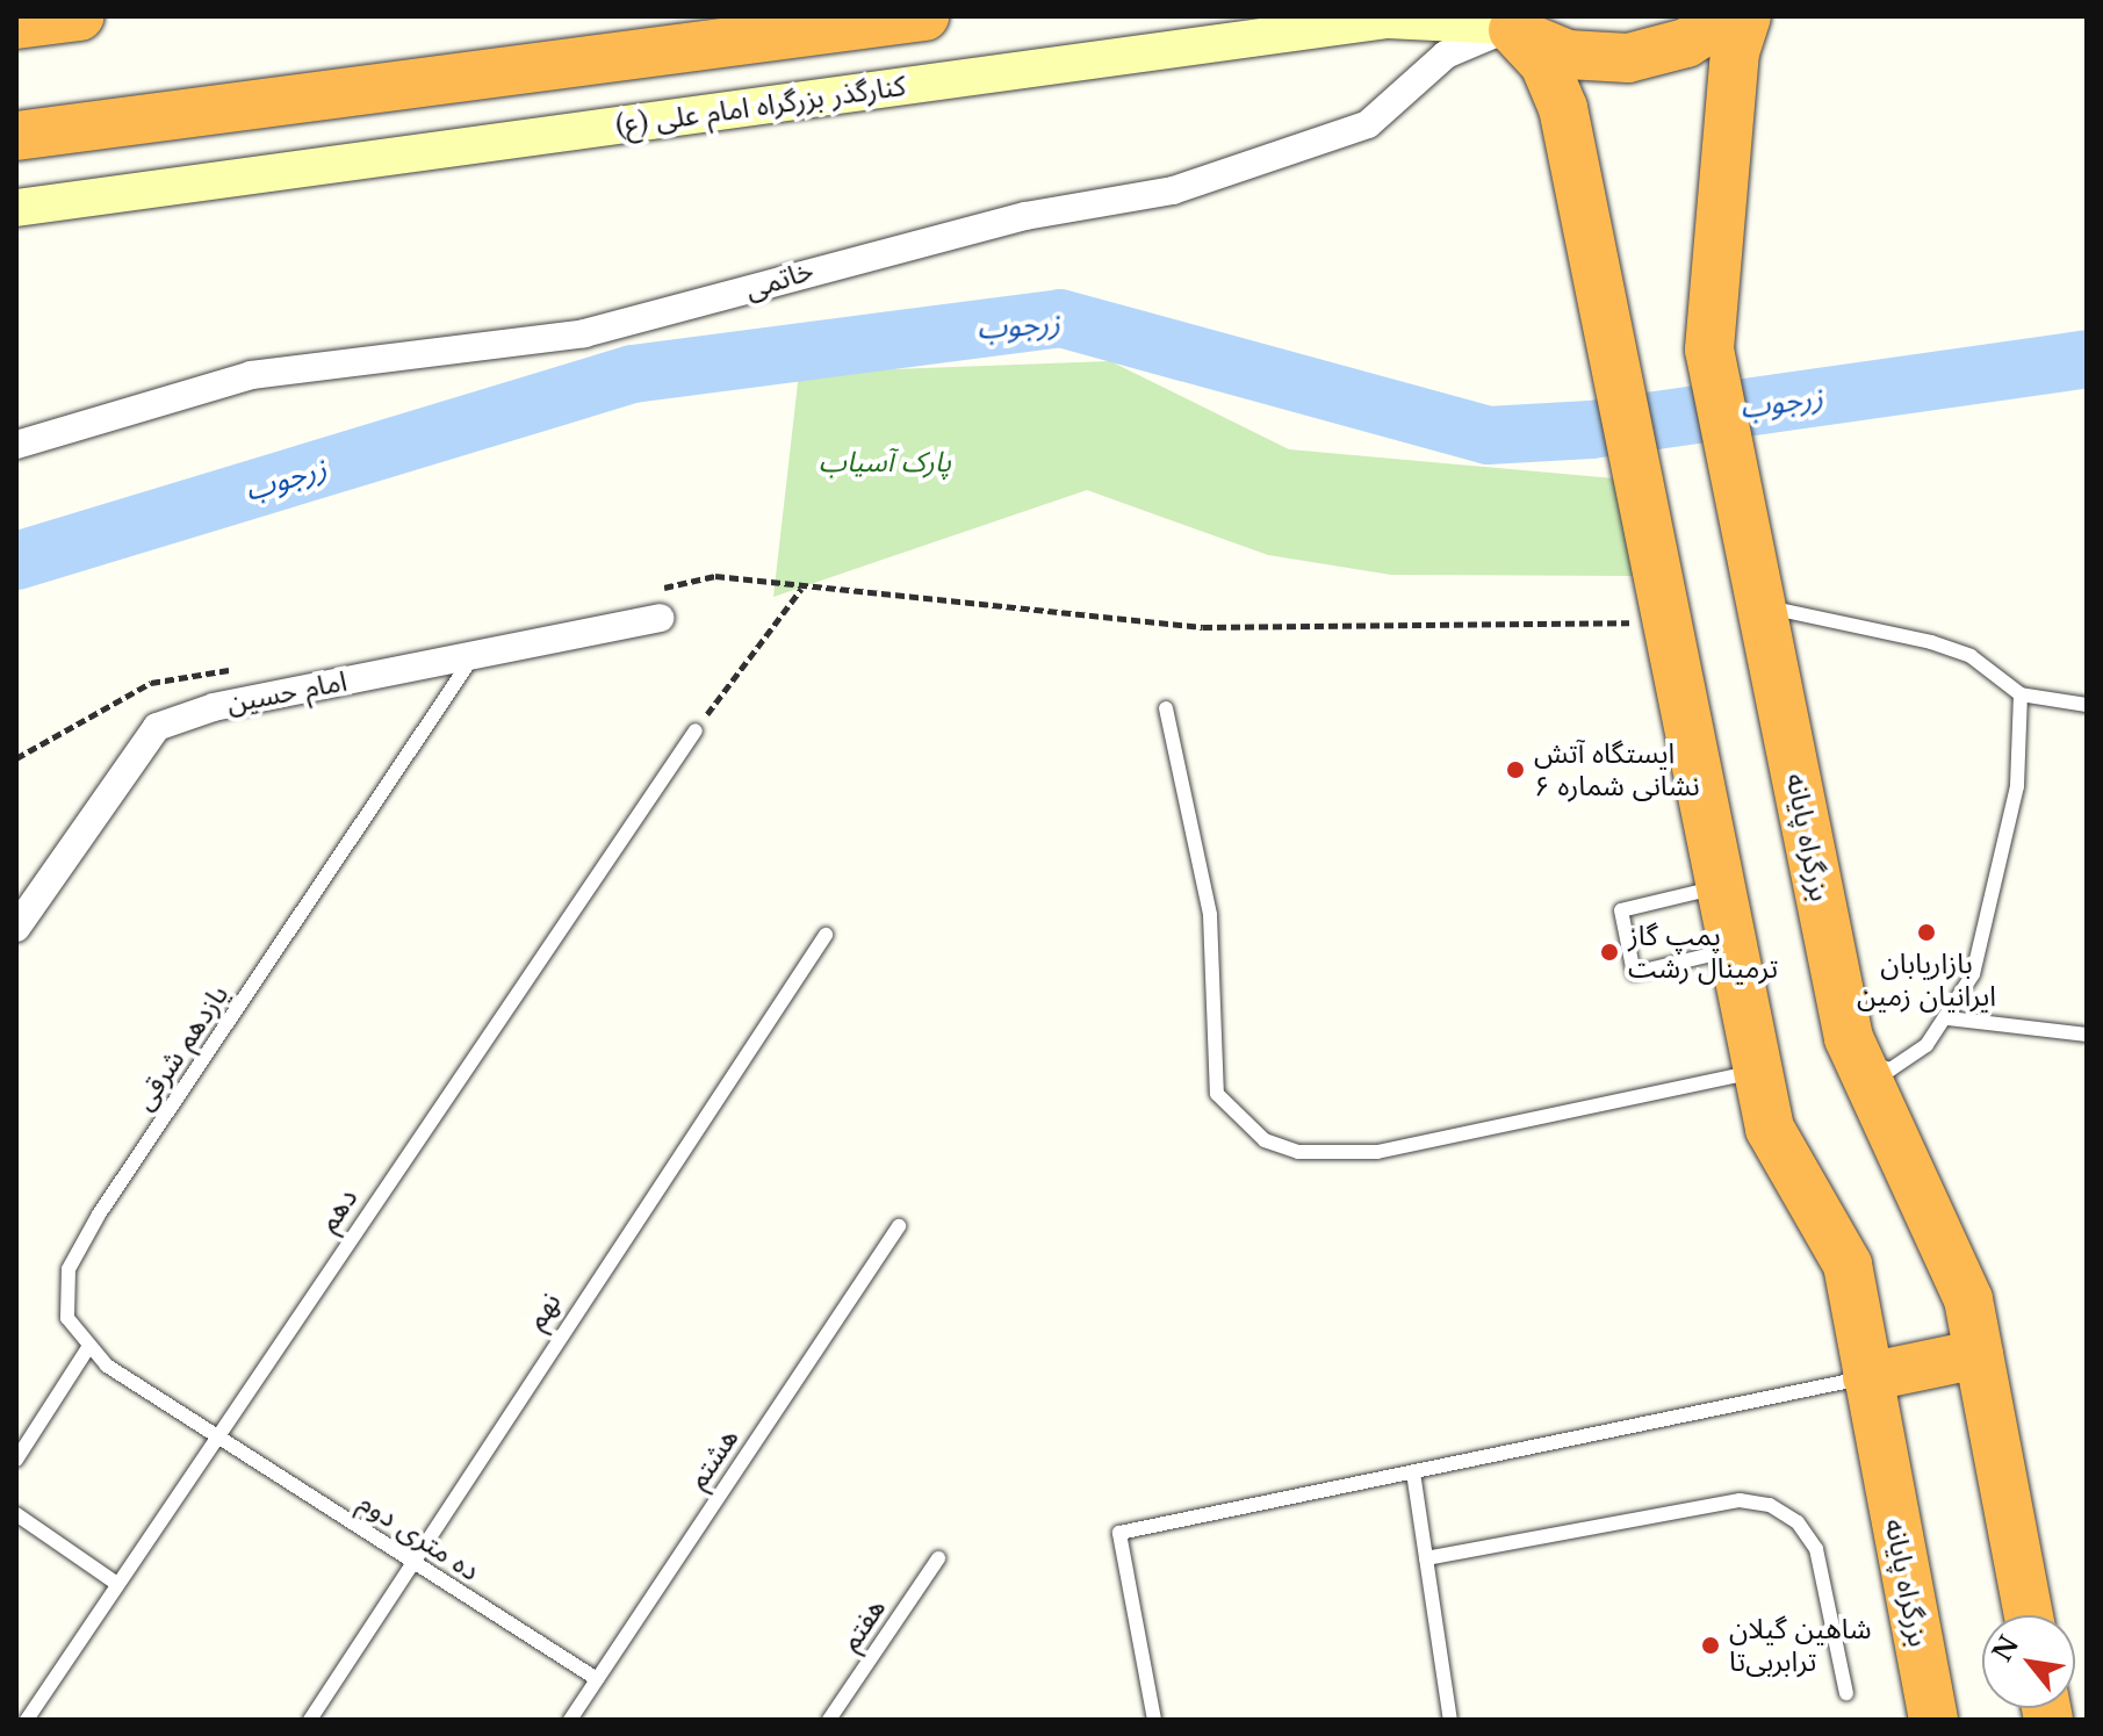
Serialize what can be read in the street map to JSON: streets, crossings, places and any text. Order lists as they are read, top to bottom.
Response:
{
  "streets": {
    "highway": ["بزرگراه پایانه"],
    "main road": ["کنارگذر بزرگراه امام علی (ع)"],
    "street": ["خاتمی", "امام حسین"],
    "lane": [
      "یازدهم شرقی",
      "دهم",
      "نهم",
      "هشتم",
      "ده متری دوم",
      "هفتم"
    ]
  },
  "crossings": [
    ["کنارگذر بزرگراه امام علی (ع)", "خاتمی"],
    ["کنارگذر بزرگراه امام علی (ع)", "بزرگراه پایانه"],
    ["خاتمی", "بزرگراه پایانه"],
    ["امام حسین", "یازدهم شرقی"],
    ["دهم", "ده متری دوم"],
    ["نهم", "ده متری دوم"],
    ["هشتم", "ده متری دوم"]
  ],
  "water": ["زرجوب"],
  "parks": ["پارک آسیاب"],
  "places": [
    "ایستگاه آتش نشانی شماره ۶",
    "بازاریابان ایرانیان زمین",
    "پمپ گاز ترمینال رشت",
    "شاهین گیلان ترابربی‌تا"
  ],
  "north": "top left"
}
